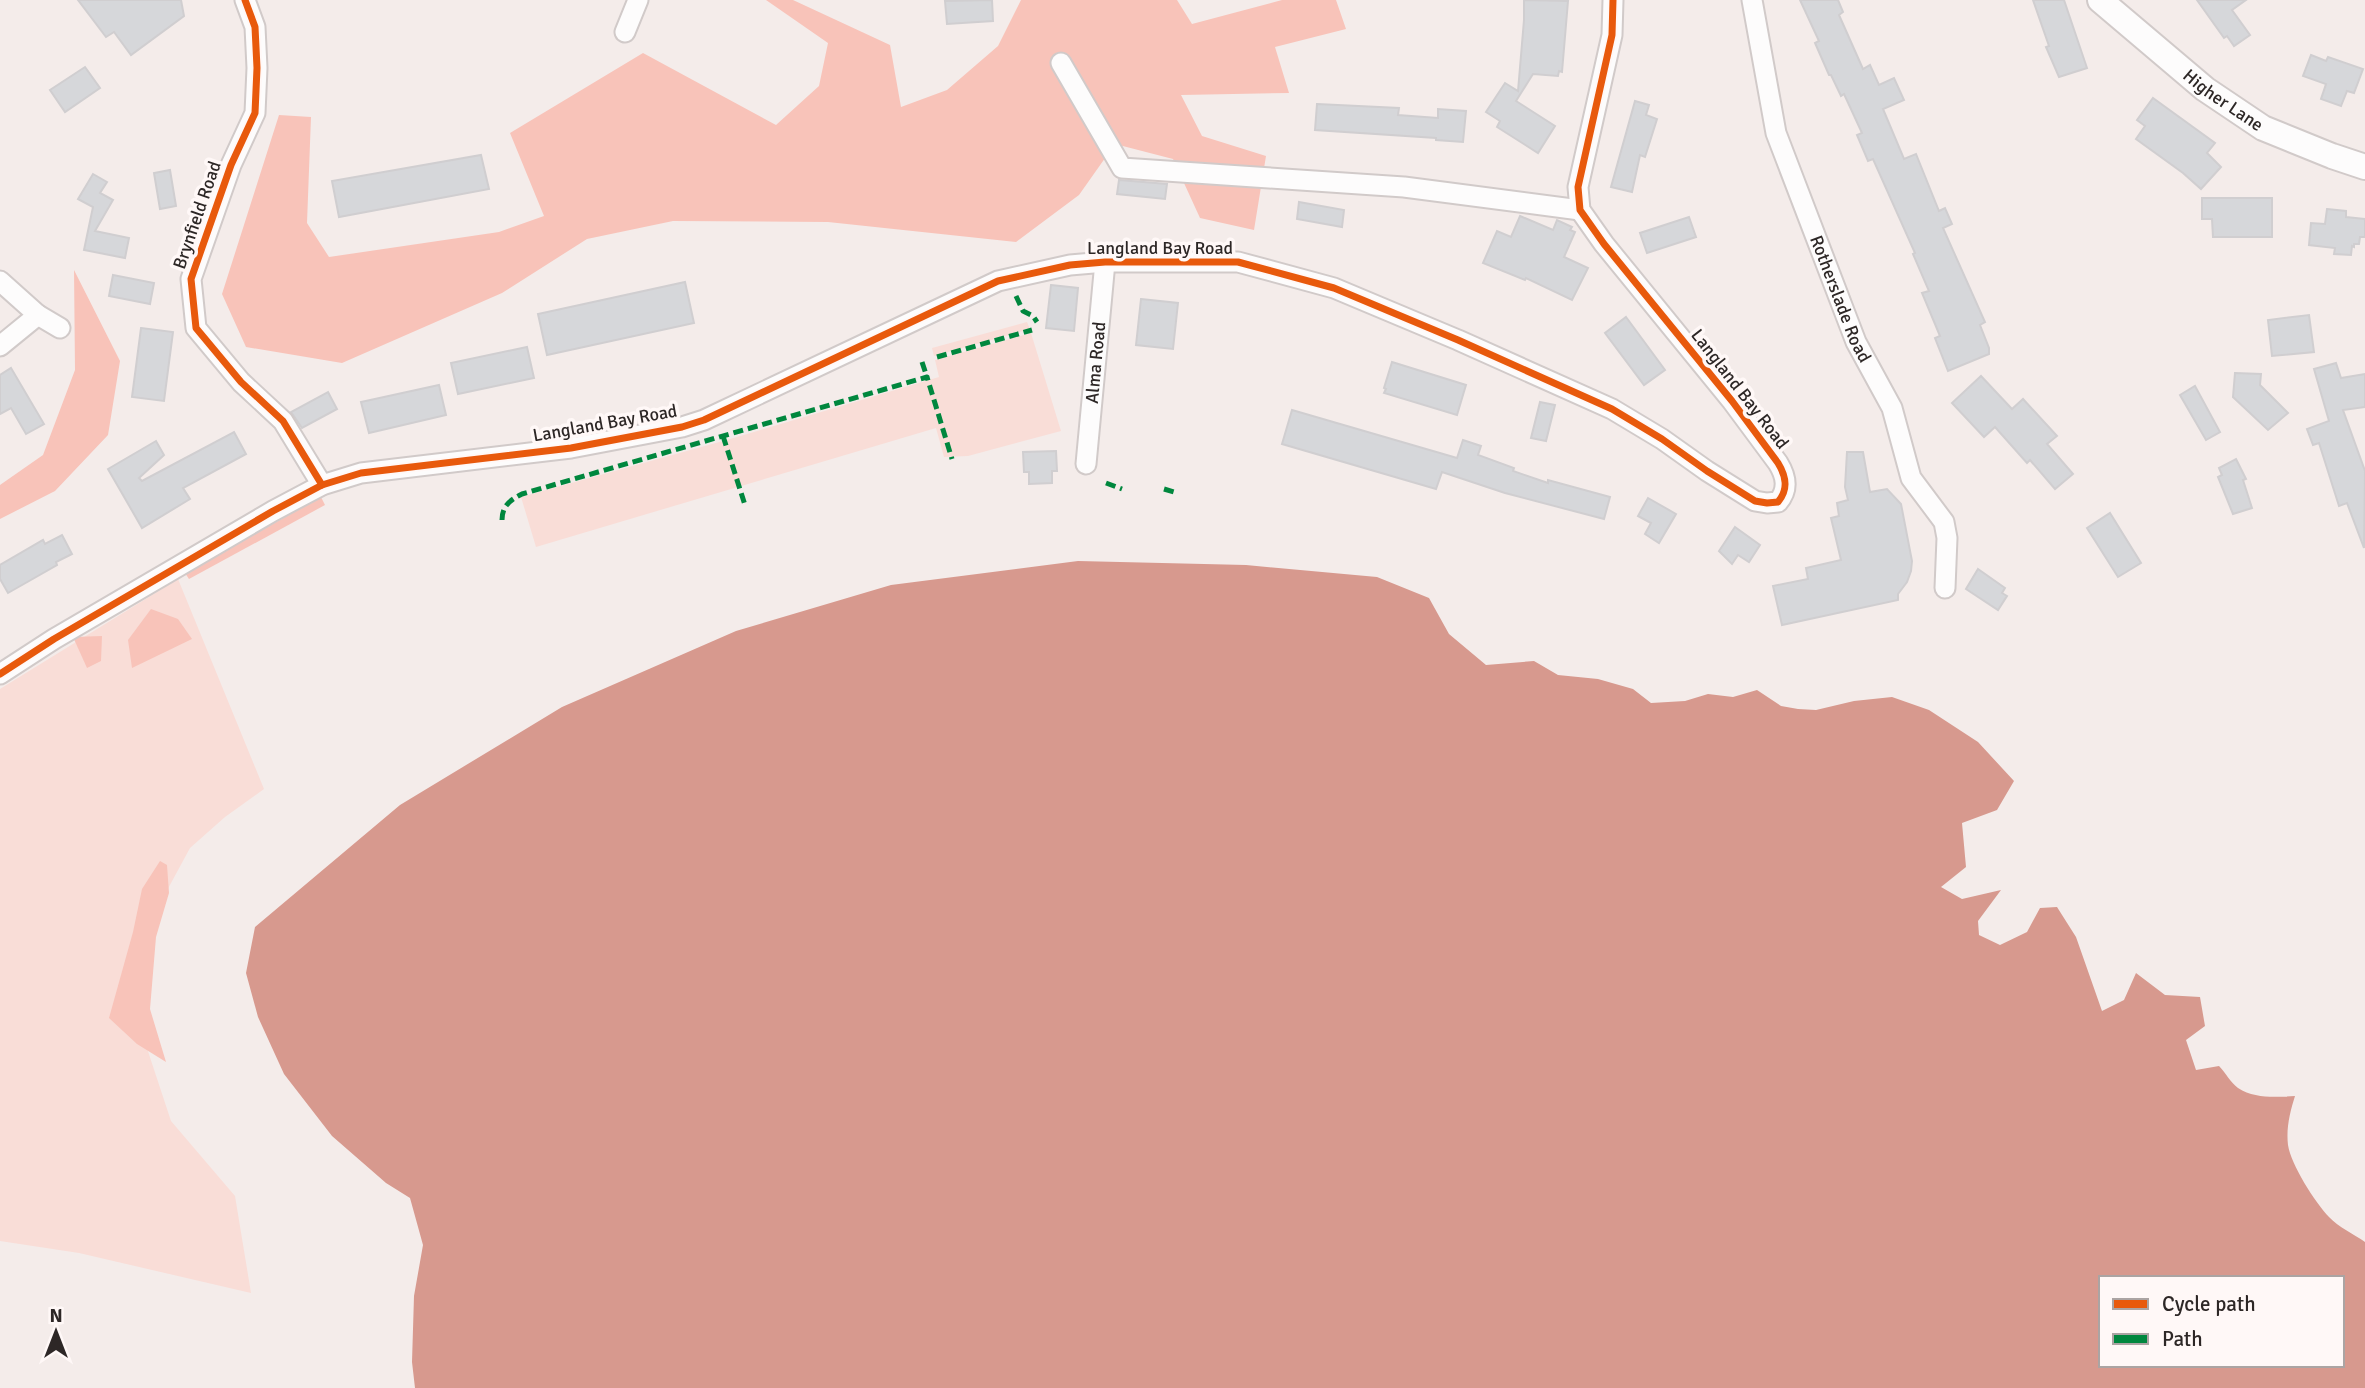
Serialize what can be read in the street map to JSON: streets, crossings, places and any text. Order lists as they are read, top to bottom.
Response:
{
  "streets": {
    "street": [
      "Higher Lane",
      "Brynfield Road",
      "Langland Bay Road",
      "Rotherslade Road",
      "Alma Road"
    ]
  },
  "crossings": [
    ["Brynfield Road", "Langland Bay Road"],
    ["Langland Bay Road", "Alma Road"]
  ],
  "legend": ["Cycle path", "Path"],
  "north": "top"
}
